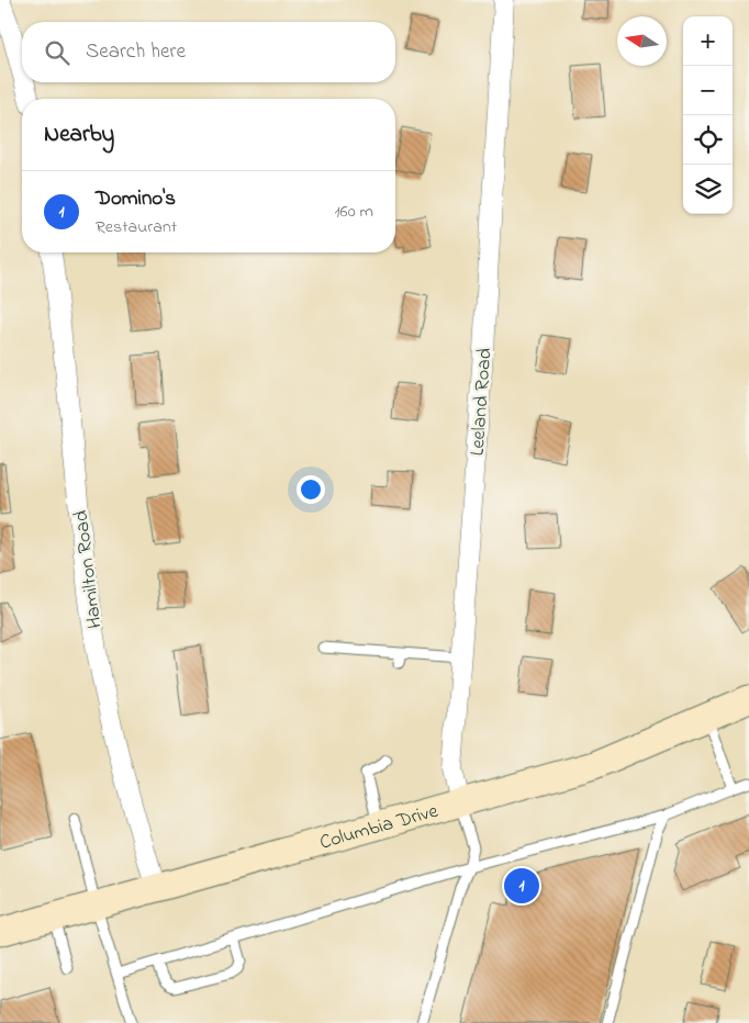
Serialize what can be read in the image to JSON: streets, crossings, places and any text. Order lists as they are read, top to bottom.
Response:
{
  "streets": {
    "main road": ["Columbia Drive"],
    "street": ["Leeland Road", "Hamilton Road"]
  },
  "crossings": [
    ["Leeland Road", "Columbia Drive"],
    ["Hamilton Road", "Columbia Drive"]
  ],
  "north": "left",
  "page": {
    "map_buttons": ["+", "−"],
    "search": "Search here",
    "heading": "Nearby",
    "list": [
      {
        "mark": "1",
        "name": "Domino's",
        "note": "Restaurant",
        "value": "160 m"
      }
    ],
    "pins": "1"
  }
}
